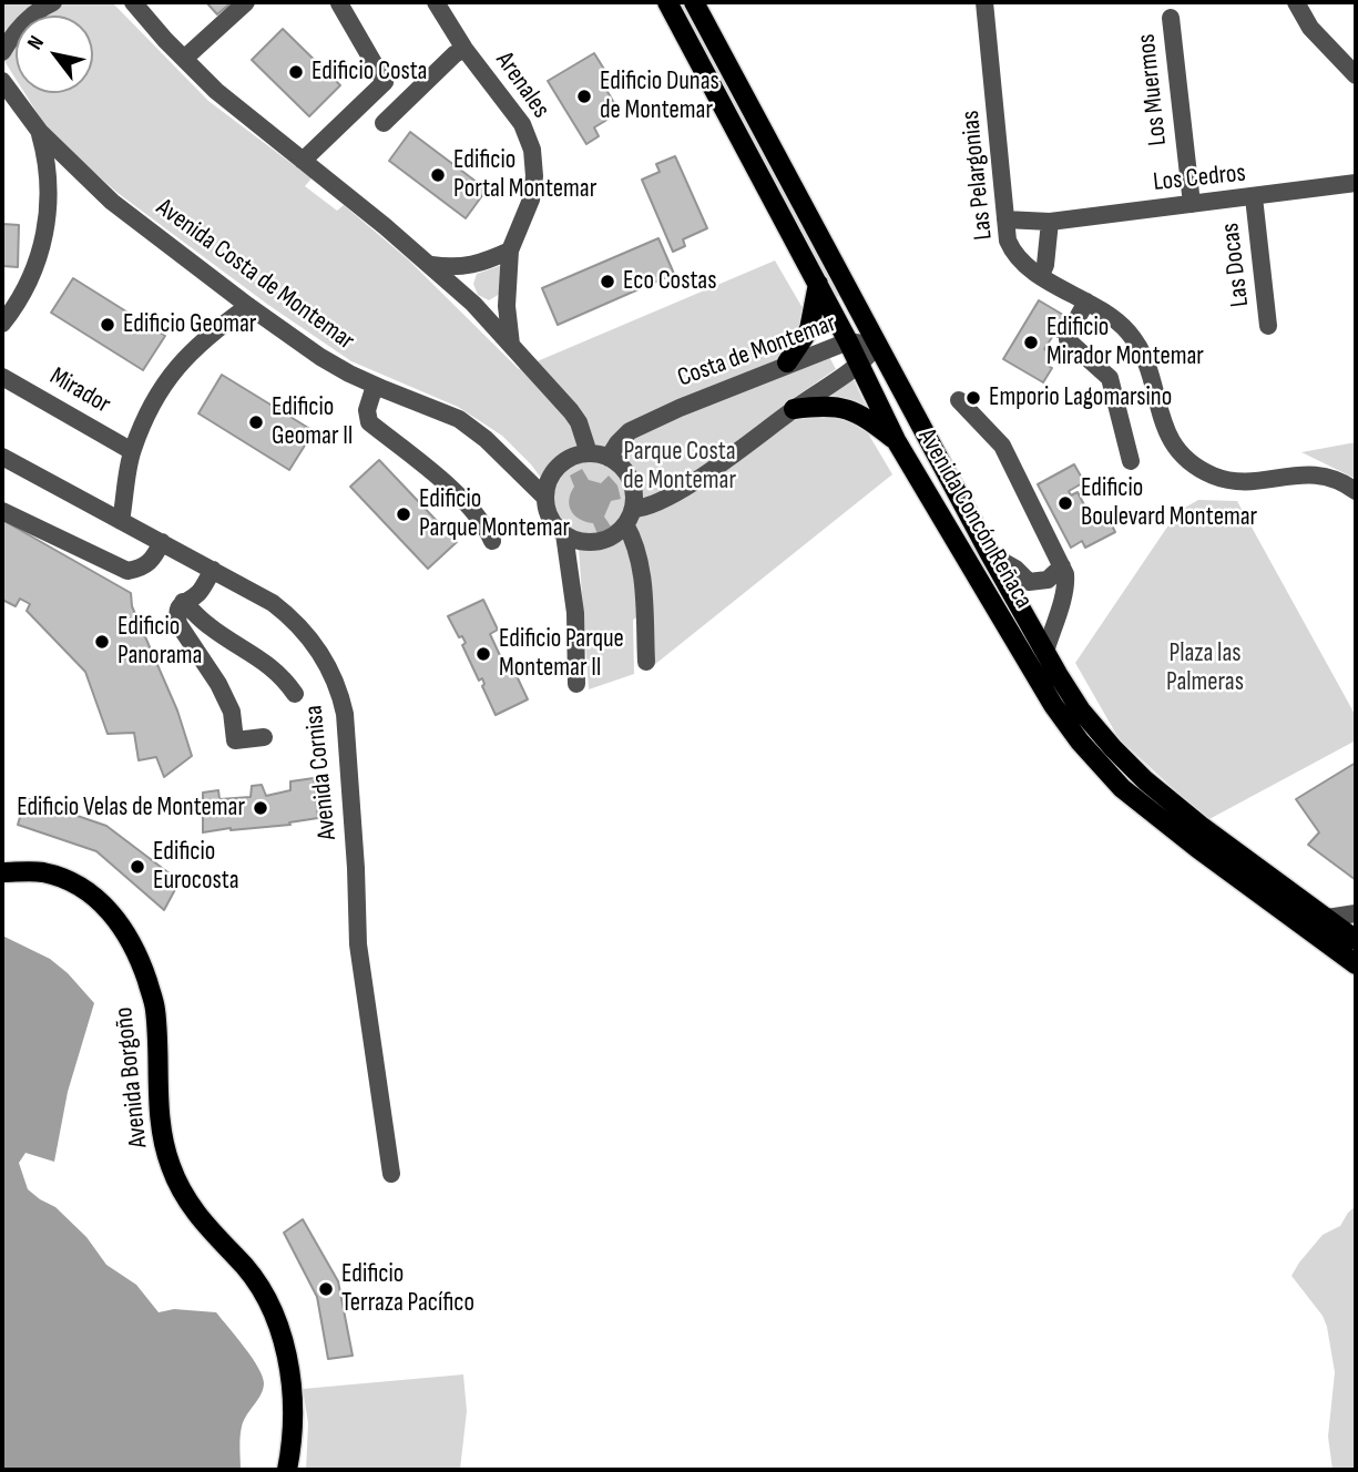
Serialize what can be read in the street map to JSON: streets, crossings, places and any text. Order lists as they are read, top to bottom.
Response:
{
  "streets": {
    "main road": ["Avenida Concón Reñaca", "Avenida Borgoño"],
    "street": [
      "Arenales",
      "Los Muermos",
      "Las Pelargonias",
      "Los Cedros",
      "Las Docas",
      "Avenida Costa de Montemar",
      "Costa de Montemar",
      "Mirador",
      "Avenida Cornisa"
    ]
  },
  "crossings": [
    ["Los Muermos", "Los Cedros"],
    ["Las Pelargonias", "Los Cedros"],
    ["Los Cedros", "Las Docas"],
    ["Avenida Costa de Montemar", "Costa de Montemar"],
    ["Costa de Montemar", "Avenida Concón Reñaca"]
  ],
  "parks": ["Parque Costa de Montemar", "Plaza las Palmeras"],
  "places": [
    "Edificio Costa",
    "Edificio Dunas de Montemar",
    "Edificio Portal Montemar",
    "Eco Costas",
    "Edificio Geomar",
    "Edificio Mirador Montemar",
    "Emporio Lagomarsino",
    "Edificio Geomar II",
    "Edificio Boulevard Montemar",
    "Edificio Parque Montemar",
    "Edificio Panorama",
    "Edificio Parque Montemar II",
    "Edificio Velas de Montemar",
    "Edificio Eurocosta",
    "Edificio Terraza Pacífico"
  ],
  "north": "top left"
}
